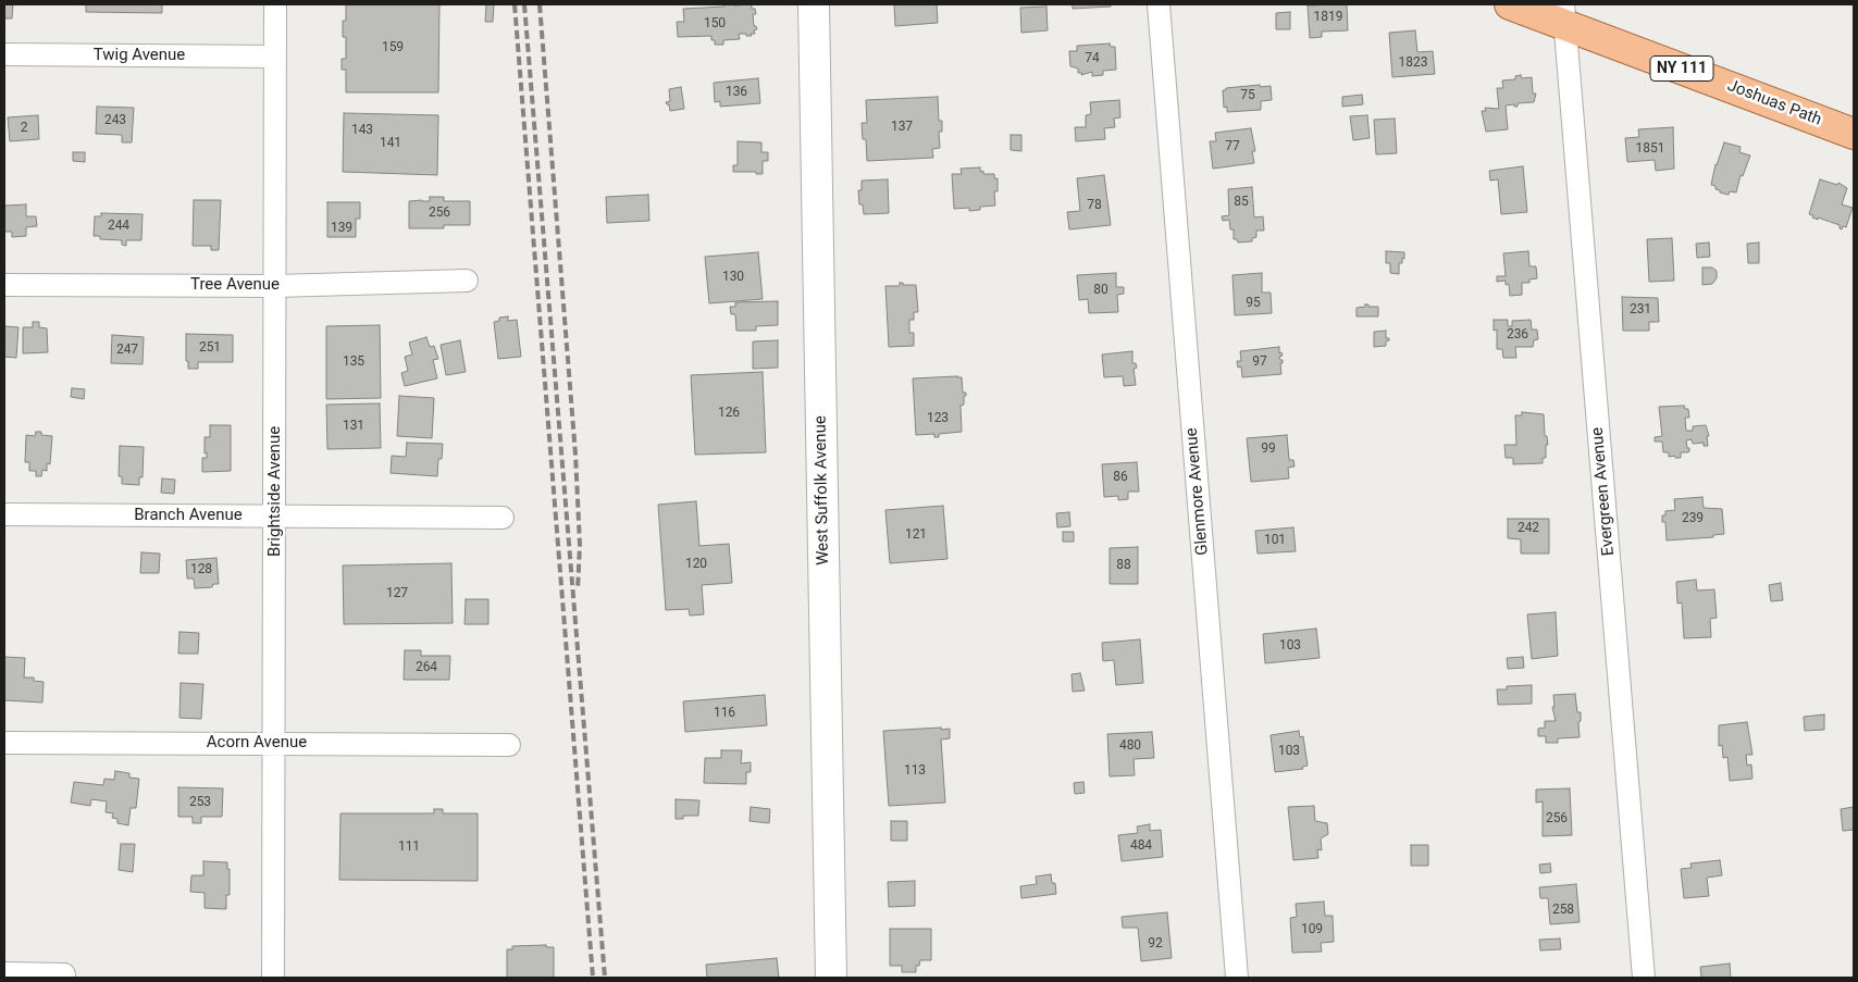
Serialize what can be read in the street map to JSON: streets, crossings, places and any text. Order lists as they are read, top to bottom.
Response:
{
  "streets": {
    "main road": ["NY 111", "Joshuas Path", "West Suffolk Avenue"],
    "street": [
      "Twig Avenue",
      "Tree Avenue",
      "Brightside Avenue",
      "Glenmore Avenue",
      "Evergreen Avenue",
      "Branch Avenue",
      "Acorn Avenue"
    ]
  },
  "crossings": [
    ["Twig Avenue", "Brightside Avenue"],
    ["Joshuas Path", "Evergreen Avenue"],
    ["Tree Avenue", "Brightside Avenue"],
    ["Brightside Avenue", "Branch Avenue"],
    ["Brightside Avenue", "Acorn Avenue"]
  ],
  "house_numbers": [
    "1819",
    "150",
    "159",
    "74",
    "1823",
    "136",
    "75",
    "243",
    "137",
    "2",
    "143",
    "141",
    "77",
    "1851",
    "85",
    "78",
    "256",
    "244",
    "139",
    "130",
    "80",
    "95",
    "231",
    "236",
    "251",
    "247",
    "135",
    "97",
    "126",
    "123",
    "131",
    "99",
    "86",
    "239",
    "242",
    "121",
    "101",
    "120",
    "88",
    "128",
    "127",
    "103",
    "264",
    "116",
    "480",
    "103",
    "113",
    "253",
    "256",
    "484",
    "111",
    "258",
    "109",
    "92"
  ]
}
